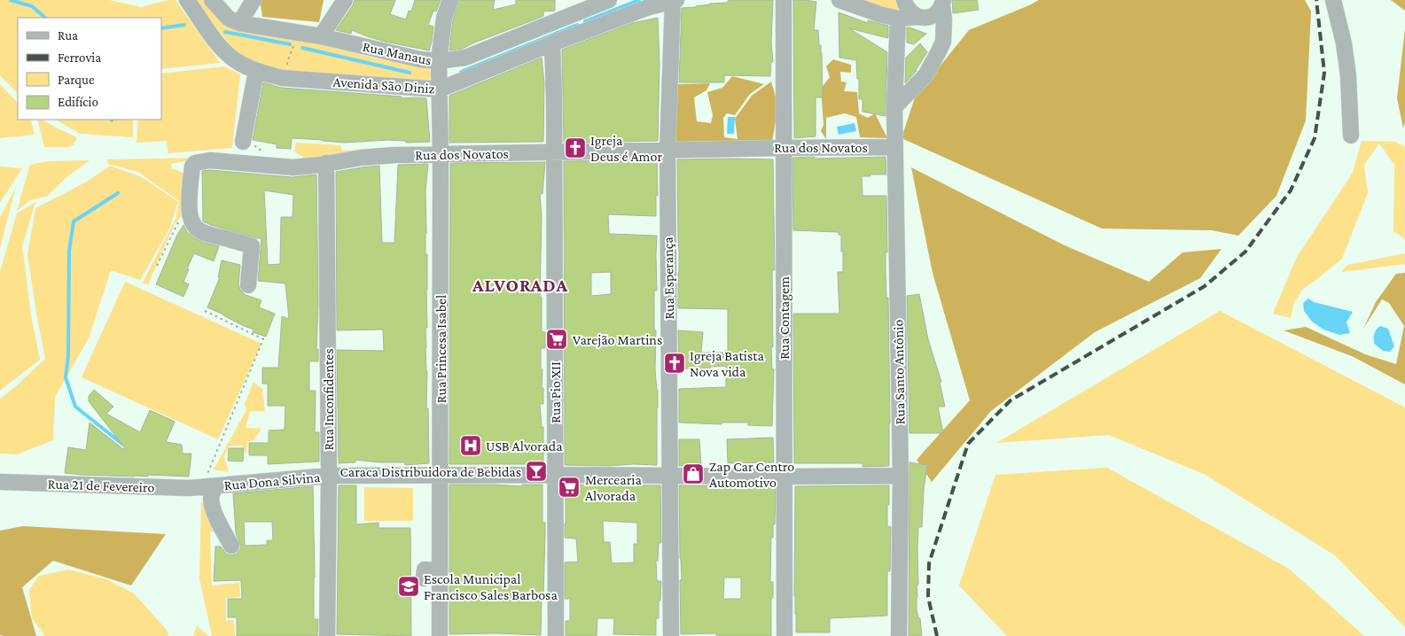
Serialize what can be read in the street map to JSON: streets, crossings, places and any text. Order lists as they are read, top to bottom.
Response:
{
  "streets": {
    "street": [
      "Rua Manaus",
      "Avenida São Diniz",
      "Rua dos Novatos",
      "Rua Esperança",
      "Rua Contagem",
      "Rua Princesa Isabel",
      "Rua Santo Antônio",
      "Rua Pio XII",
      "Rua Inconfidentes",
      "Rua Dona Silvina",
      "Rua 21 de Fevereiro"
    ]
  },
  "crossings": [
    ["Rua Manaus", "Rua Princesa Isabel"],
    ["Avenida São Diniz", "Rua Esperança"],
    ["Avenida São Diniz", "Rua Princesa Isabel"],
    ["Avenida São Diniz", "Rua Pio XII"],
    ["Rua dos Novatos", "Rua Esperança"],
    ["Rua dos Novatos", "Rua Contagem"],
    ["Rua dos Novatos", "Rua Princesa Isabel"],
    ["Rua dos Novatos", "Rua Santo Antônio"],
    ["Rua dos Novatos", "Rua Pio XII"],
    ["Rua dos Novatos", "Rua Inconfidentes"],
    ["Rua Esperança", "Rua Dona Silvina"],
    ["Rua Contagem", "Rua Dona Silvina"],
    ["Rua Princesa Isabel", "Rua Dona Silvina"],
    ["Rua Santo Antônio", "Rua Dona Silvina"],
    ["Rua Pio XII", "Rua Dona Silvina"],
    ["Rua Inconfidentes", "Rua Dona Silvina"],
    ["Rua Dona Silvina", "Rua 21 de Fevereiro"]
  ],
  "districts": ["ALVORADA"],
  "places": {
    "church": ["Igreja Deus é Amor", "Igreja Batista Nova vida"],
    "supermarket": ["Varejão Martins", "Mercearia Alvorada"],
    "hospital": ["USB Alvorada"],
    "bar": ["Caraca Distribuidora de Bebidas"],
    "shop": ["Zap Car Centro Automotivo"],
    "school or university": ["Escola Municipal Francisco Sales Barbosa"]
  },
  "legend": [
    "Rua",
    "Ferrovia",
    "Parque",
    "Edifício"
  ]
}
